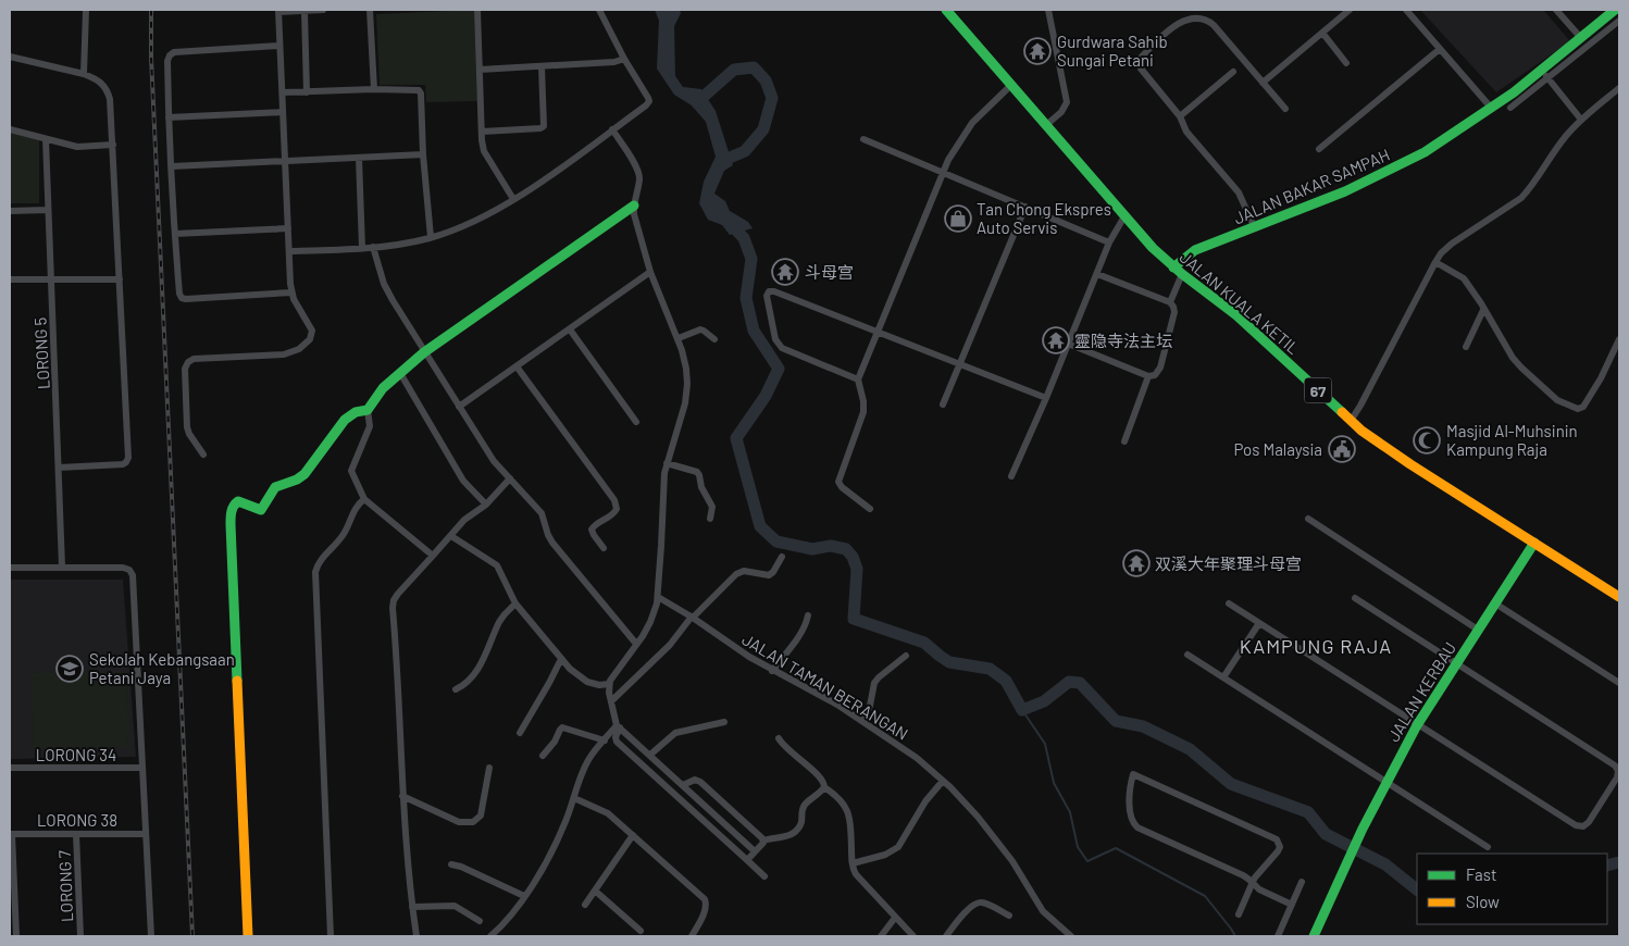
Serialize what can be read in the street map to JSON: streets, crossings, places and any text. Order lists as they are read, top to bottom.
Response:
{
  "streets": {
    "main road": [
      "JALAN BAKAR SAMPAH",
      "JALAN KUALA KETIL",
      "67",
      "JALAN KERBAU"
    ],
    "street": [
      "LORONG 5",
      "JALAN TAMAN BERANGAN",
      "LORONG 34",
      "LORONG 38",
      "LORONG 7"
    ]
  },
  "crossings": [
    ["JALAN BAKAR SAMPAH", "JALAN KUALA KETIL"],
    ["JALAN KUALA KETIL", "JALAN KERBAU"],
    ["LORONG 38", "LORONG 7"]
  ],
  "districts": ["KAMPUNG RAJA"],
  "places": {
    "temple": [
      "Gurdwara Sahib Sungai Petani",
      "斗母宫",
      "靈隐寺法主坛",
      "双溪大年聚理斗母宫"
    ],
    "shop": ["Tan Chong Ekspres Auto Servis"],
    "mosque": ["Masjid Al-Muhsinin Kampung Raja"],
    "public building": ["Pos Malaysia"],
    "school or university": ["Sekolah Kebangsaan Petani Jaya"]
  },
  "legend": ["Fast", "Slow"]
}
